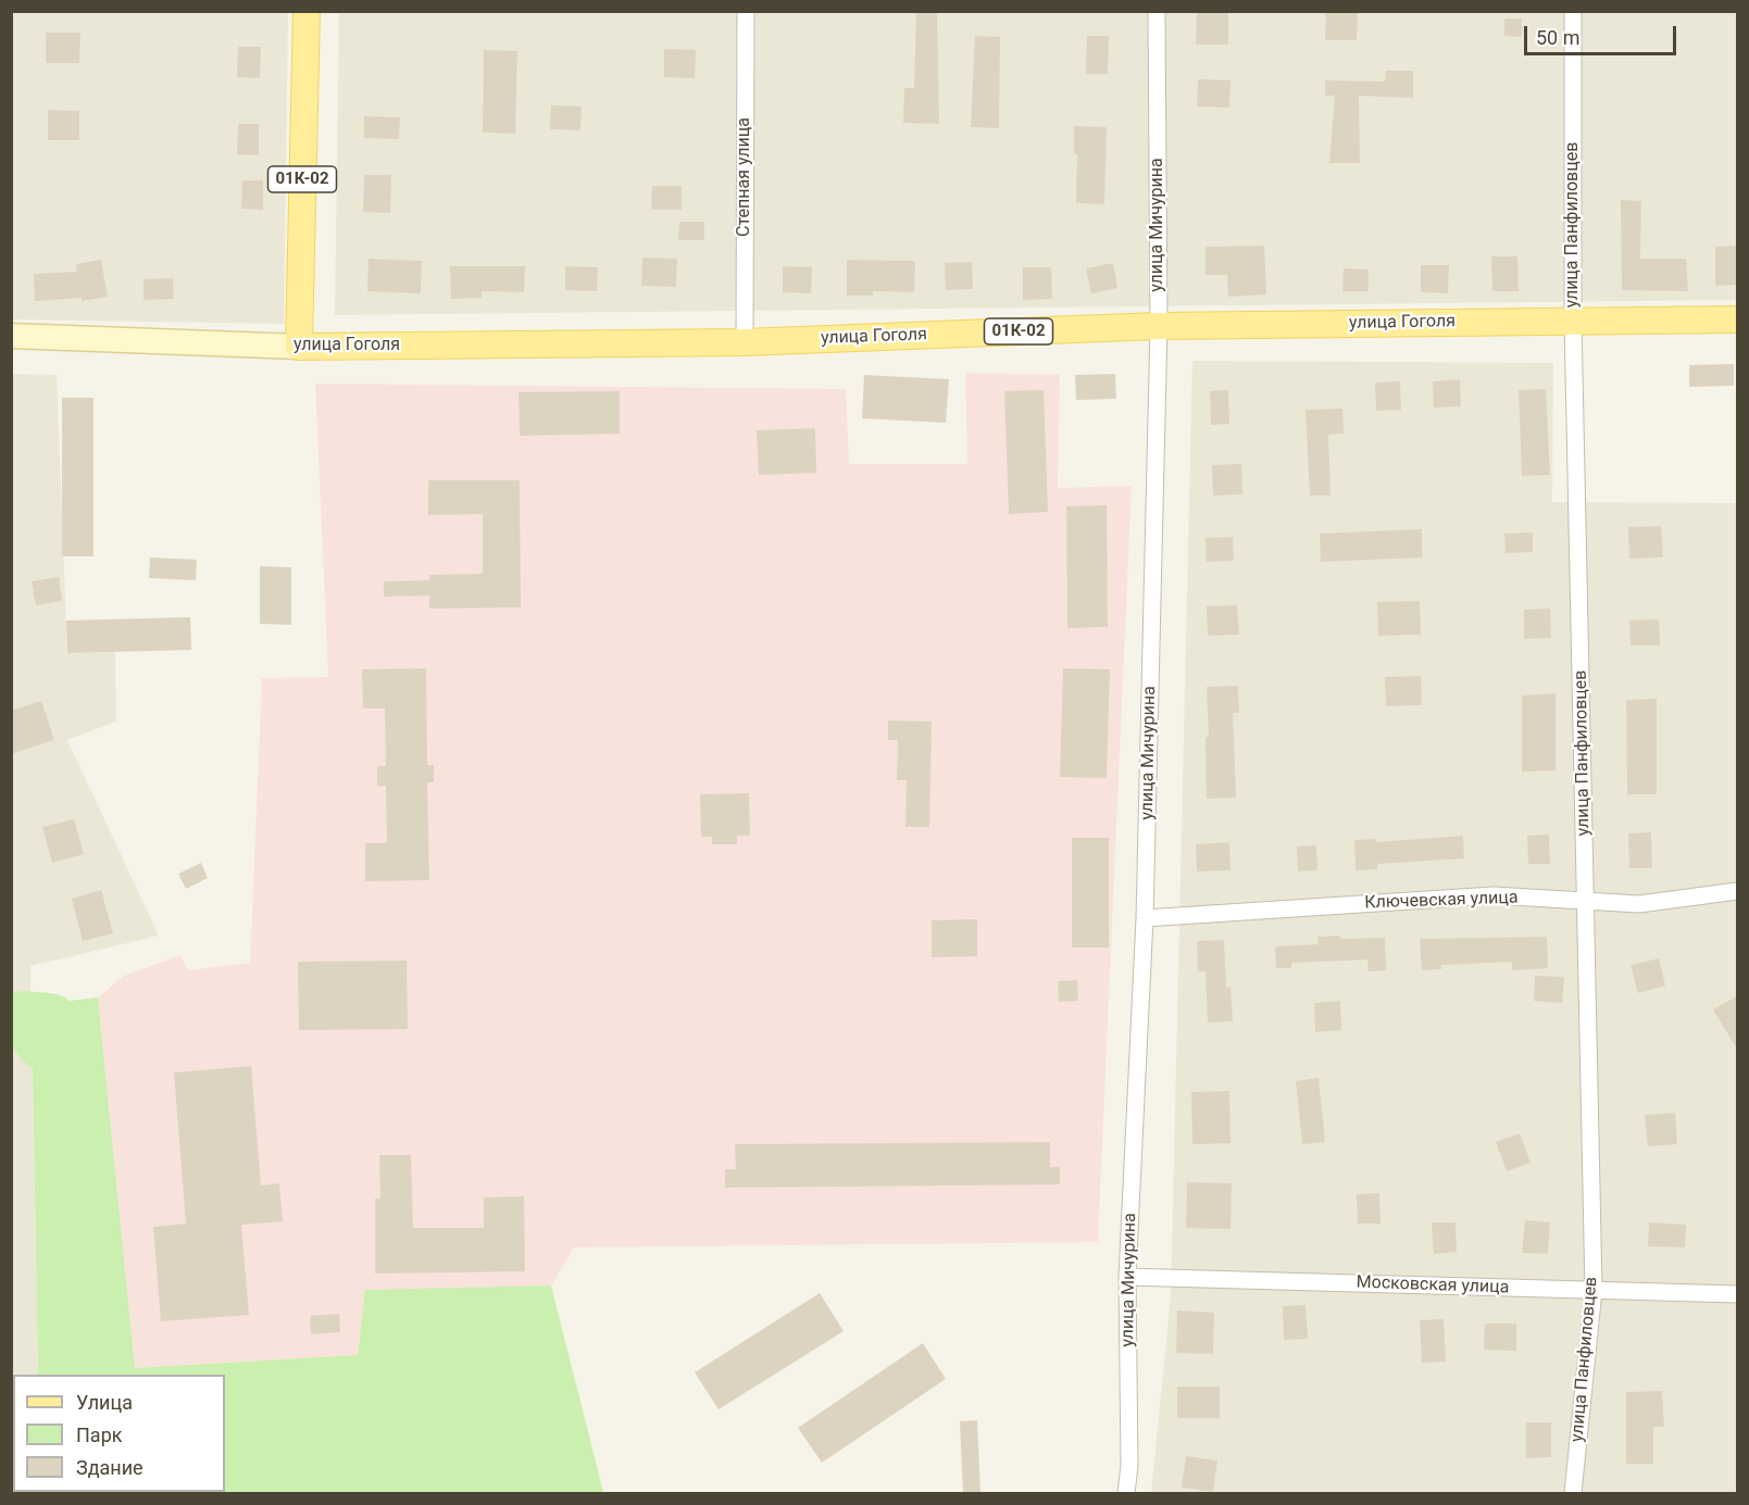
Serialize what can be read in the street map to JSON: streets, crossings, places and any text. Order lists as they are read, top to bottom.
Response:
{
  "streets": {
    "main road": ["01К-02", "улица Гоголя"],
    "street": [
      "Степная улица",
      "улица Мичурина",
      "улица Панфиловцев",
      "Ключевская улица",
      "Московская улица"
    ]
  },
  "crossings": [
    ["Степная улица", "улица Гоголя"],
    ["01К-02", "улица Гоголя"],
    ["улица Мичурина", "улица Гоголя"],
    ["улица Мичурина", "Ключевская улица"],
    ["улица Мичурина", "Московская улица"],
    ["улица Панфиловцев", "улица Гоголя"],
    ["улица Панфиловцев", "Ключевская улица"],
    ["улица Панфиловцев", "Московская улица"]
  ],
  "legend": ["Улица", "Парк", "Здание"],
  "scale_bar": "50 m"
}
